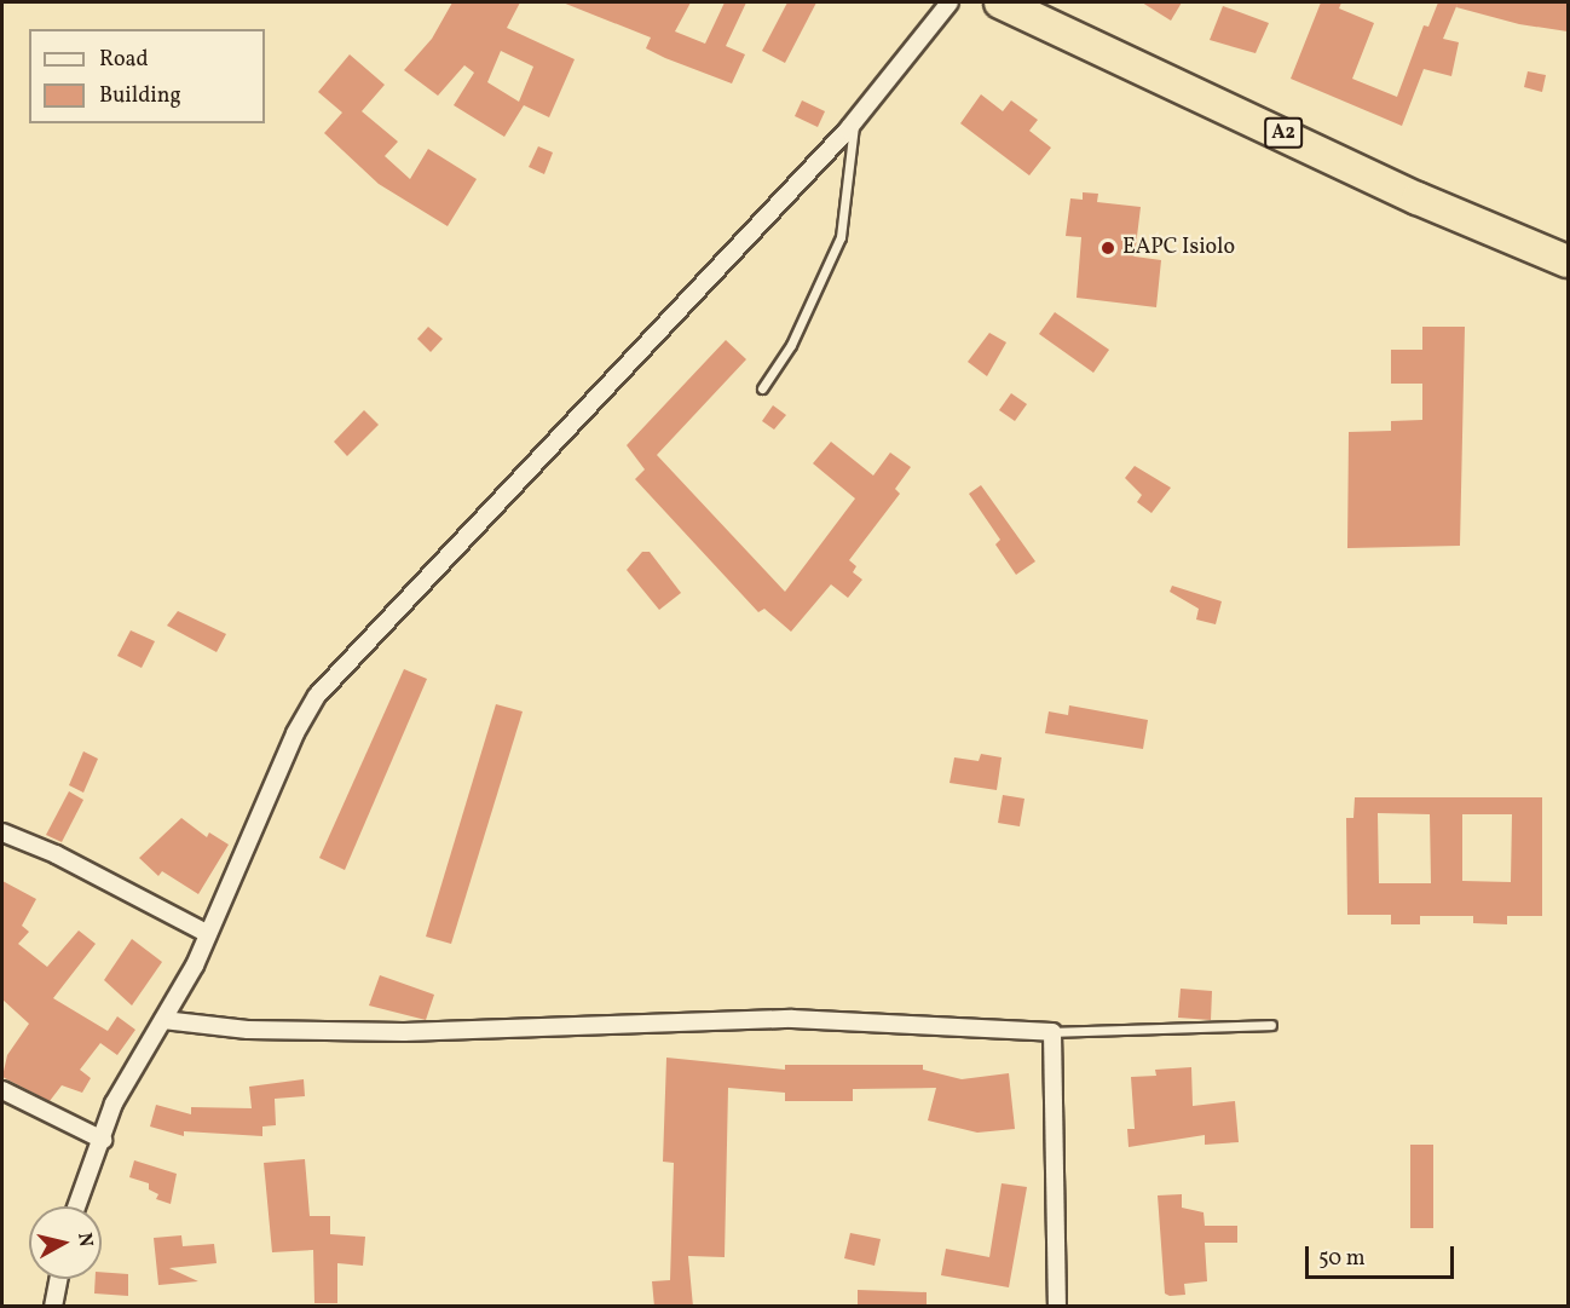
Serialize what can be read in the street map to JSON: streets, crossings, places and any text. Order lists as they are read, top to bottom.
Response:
{
  "streets": {
    "highway": ["A2"]
  },
  "places": ["EAPC Isiolo"],
  "legend": ["Road", "Building"],
  "scale_bar": "50 m",
  "north": "right"
}
